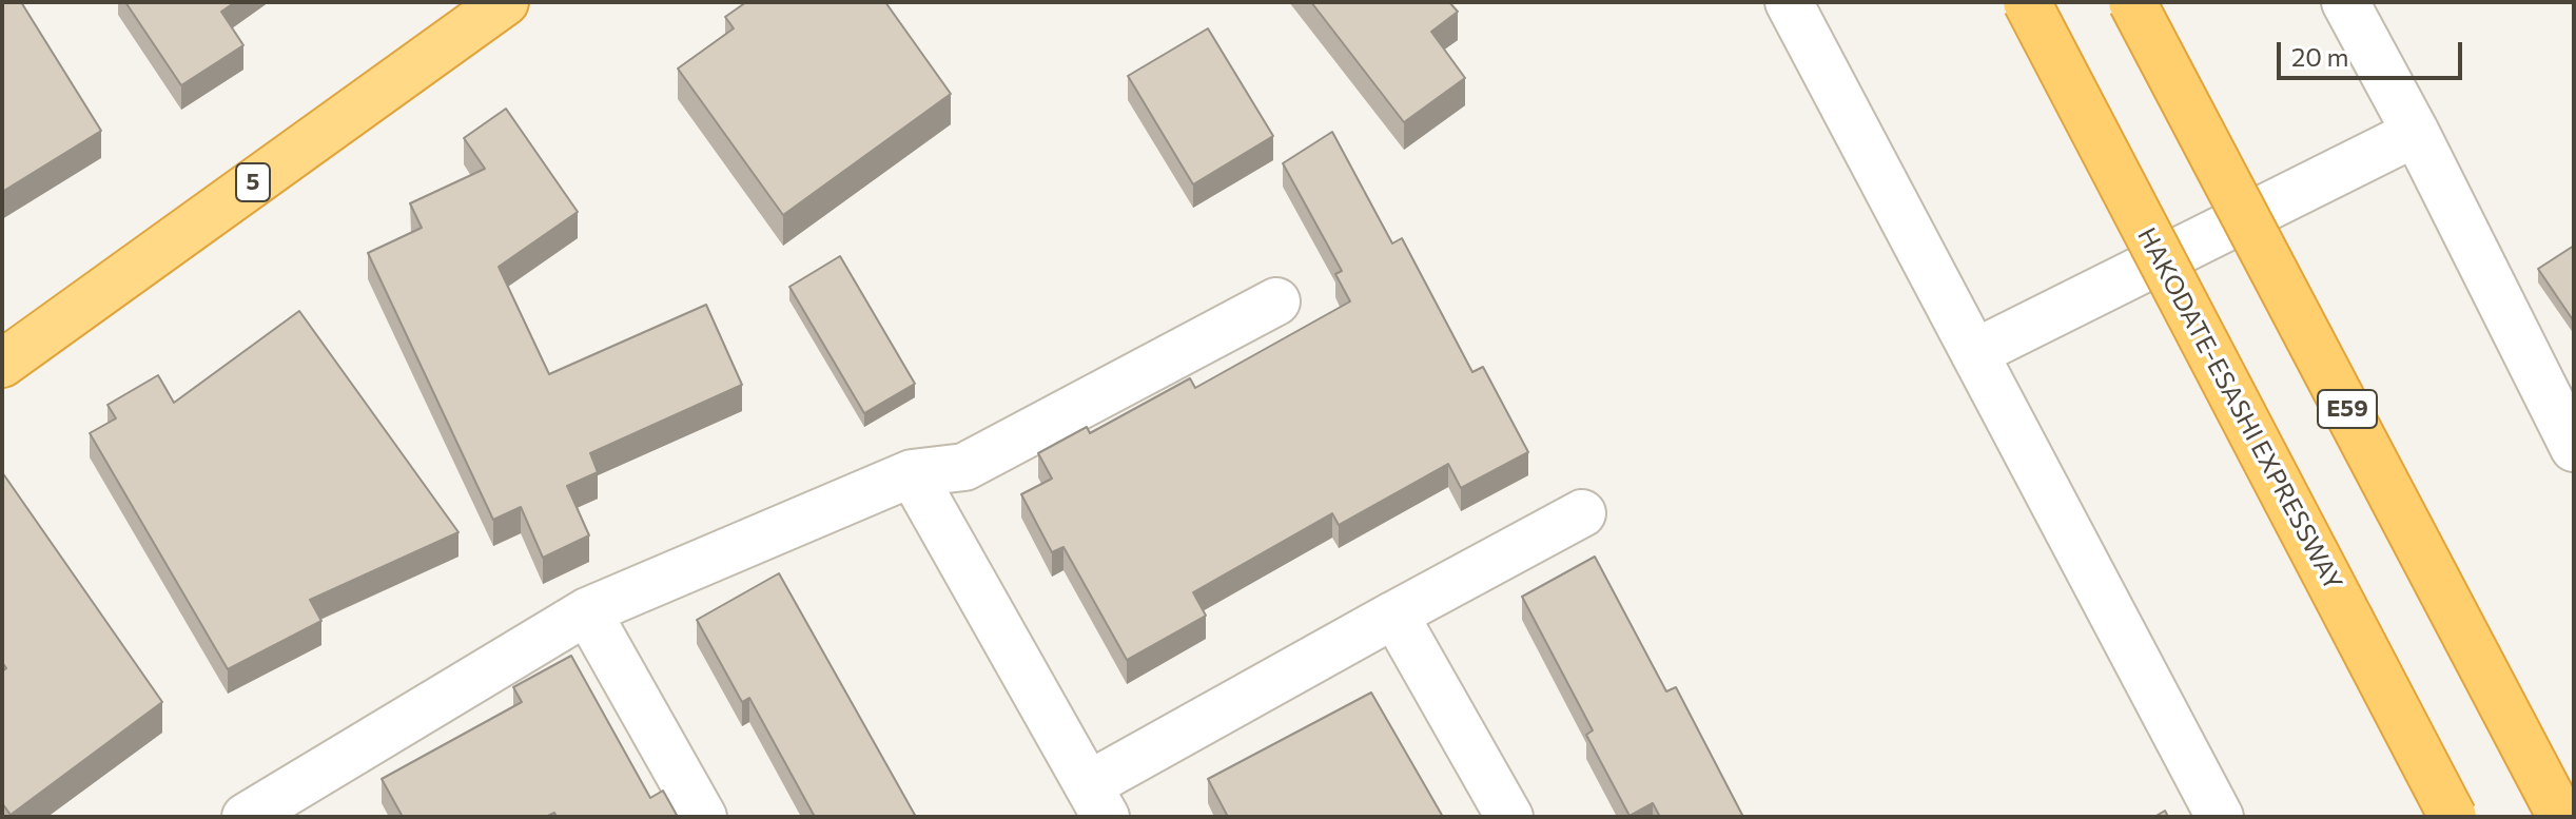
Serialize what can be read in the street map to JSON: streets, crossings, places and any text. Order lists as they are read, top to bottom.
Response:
{
  "streets": {
    "highway": ["5", "HAKODATE-ESASHI EXPRESSWAY", "E59"]
  },
  "scale_bar": "20 m"
}
